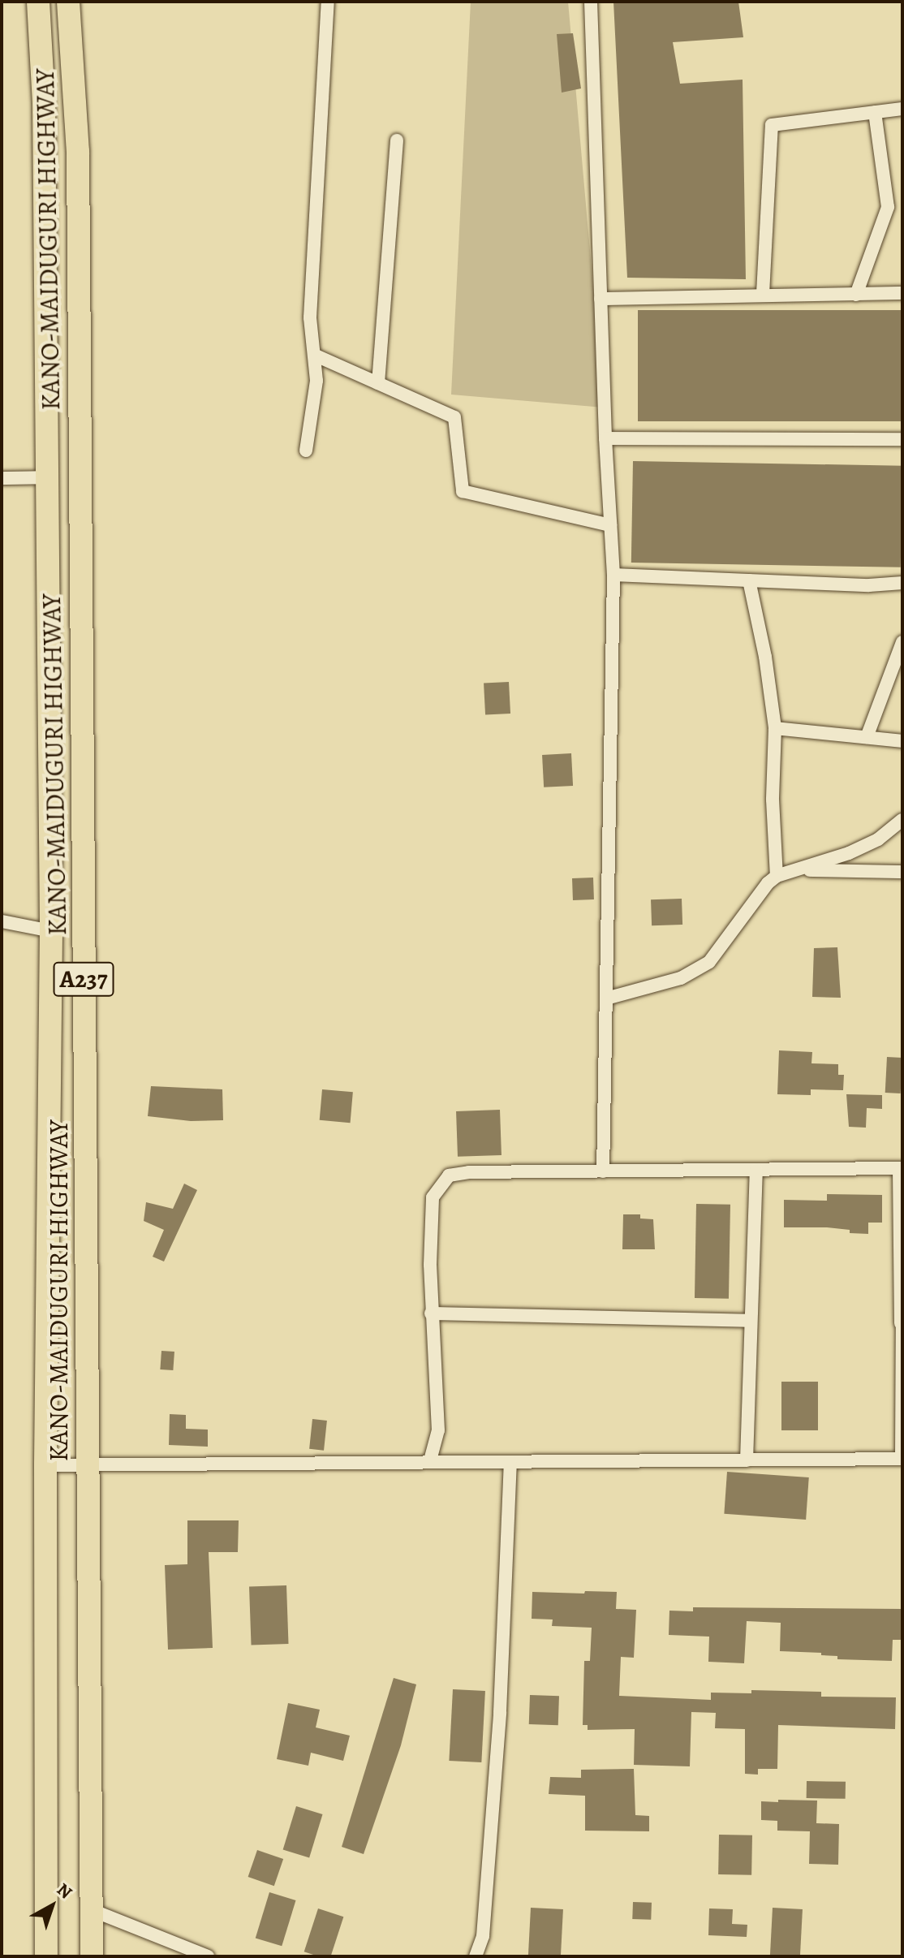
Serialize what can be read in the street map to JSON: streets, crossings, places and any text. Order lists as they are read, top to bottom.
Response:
{
  "streets": {
    "highway": ["KANO-MAIDUGURI HIGHWAY", "A237"]
  },
  "north": "top right"
}
